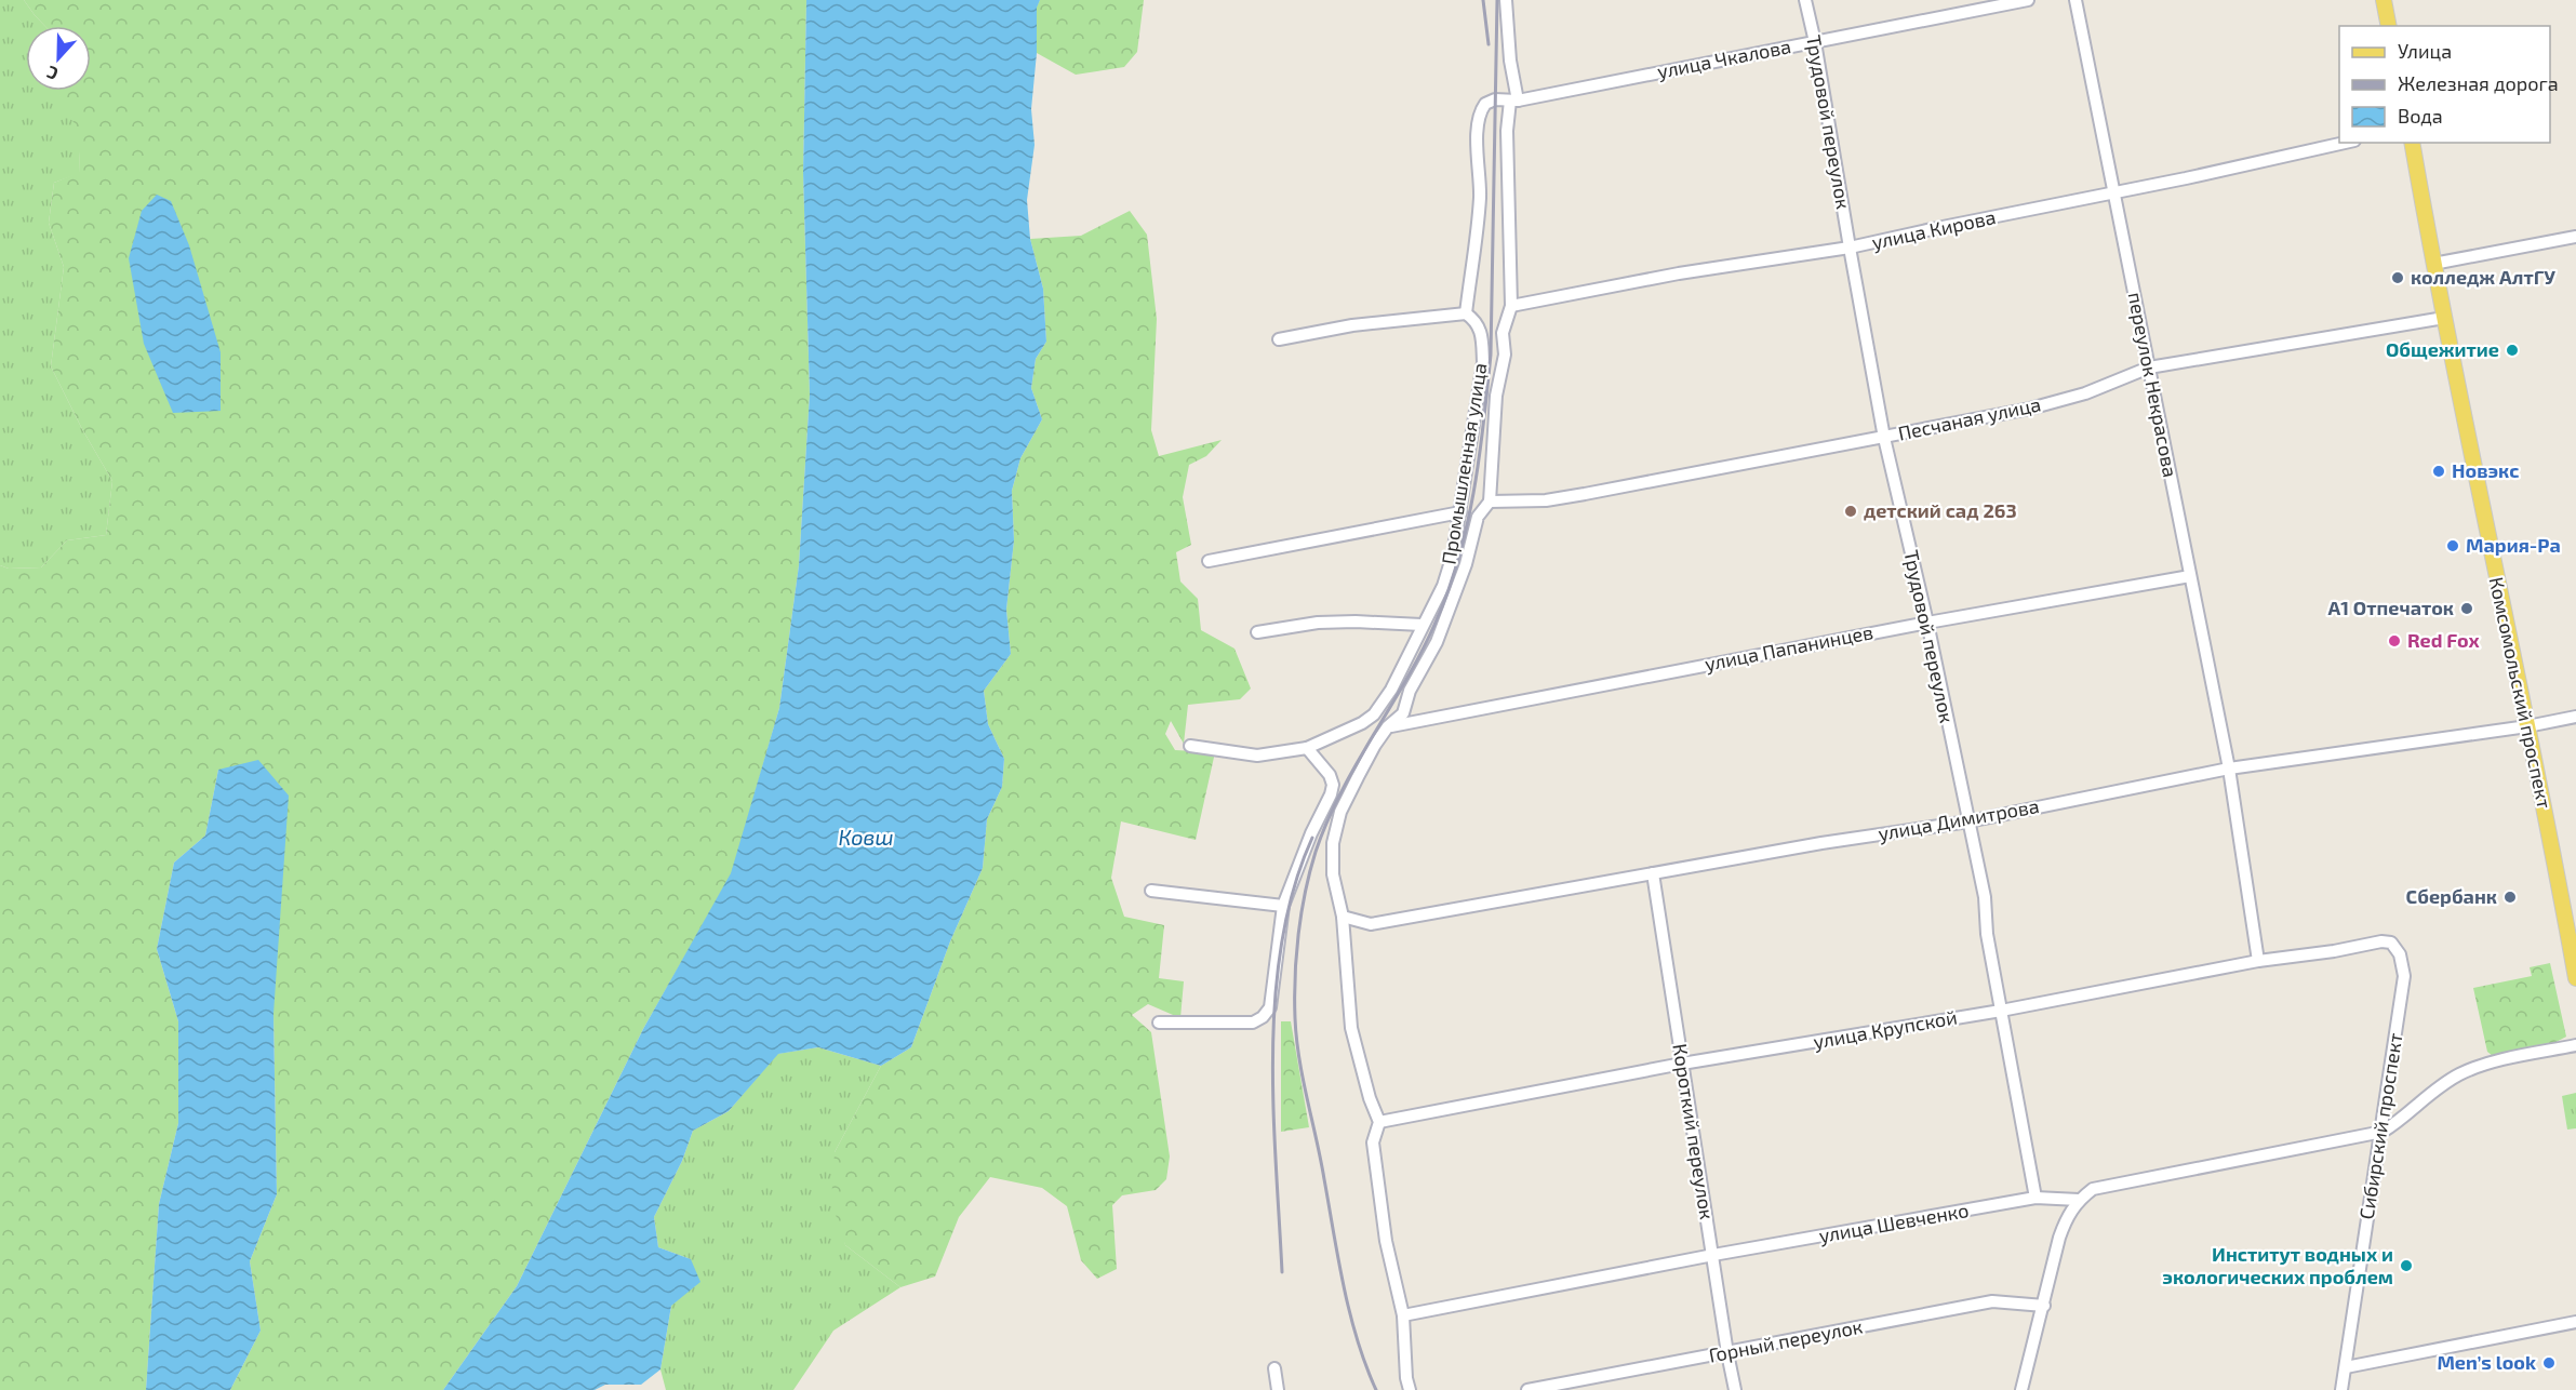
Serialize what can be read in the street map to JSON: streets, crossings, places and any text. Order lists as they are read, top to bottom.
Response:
{
  "streets": {
    "main road": ["Комсомольский проспект"],
    "street": [
      "улица Чкалова",
      "Трудовой переулок",
      "улица Кирова",
      "переулок Некрасова",
      "Песчаная улица",
      "Промышленная улица",
      "улица Папанинцев",
      "улица Димитрова",
      "улица Крупской",
      "Сибирский проспект",
      "Короткий переулок",
      "улица Шевченко",
      "Горный переулок"
    ]
  },
  "crossings": [
    ["улица Чкалова", "Трудовой переулок"],
    ["улица Чкалова", "Промышленная улица"],
    ["Трудовой переулок", "улица Кирова"],
    ["Трудовой переулок", "Песчаная улица"],
    ["Трудовой переулок", "улица Папанинцев"],
    ["Трудовой переулок", "улица Димитрова"],
    ["Трудовой переулок", "улица Крупской"],
    ["Трудовой переулок", "улица Шевченко"],
    ["улица Кирова", "переулок Некрасова"],
    ["переулок Некрасова", "Песчаная улица"],
    ["переулок Некрасова", "улица Папанинцев"],
    ["переулок Некрасова", "улица Димитрова"],
    ["переулок Некрасова", "улица Крупской"],
    ["Песчаная улица", "Промышленная улица"],
    ["Песчаная улица", "Комсомольский проспект"],
    ["Промышленная улица", "улица Папанинцев"],
    ["Промышленная улица", "улица Димитрова"],
    ["Промышленная улица", "улица Крупской"],
    ["Промышленная улица", "улица Шевченко"],
    ["Комсомольский проспект", "улица Димитрова"],
    ["улица Димитрова", "Короткий переулок"],
    ["улица Крупской", "Сибирский проспект"],
    ["улица Крупской", "Короткий переулок"],
    ["Короткий переулок", "улица Шевченко"],
    ["Короткий переулок", "Горный переулок"]
  ],
  "water": ["Ковш"],
  "places": [
    "колледж АлтГУ",
    "Общежитие",
    "Новэкс",
    "детский сад 263",
    "Мария-Ра",
    "А1 Отпечаток",
    "Red Fox",
    "Сбербанк",
    "Институт водных и экологических проблем",
    "Men’s look"
  ],
  "legend": ["Улица", "Железная дорога", "Вода"],
  "north": "bottom"
}
